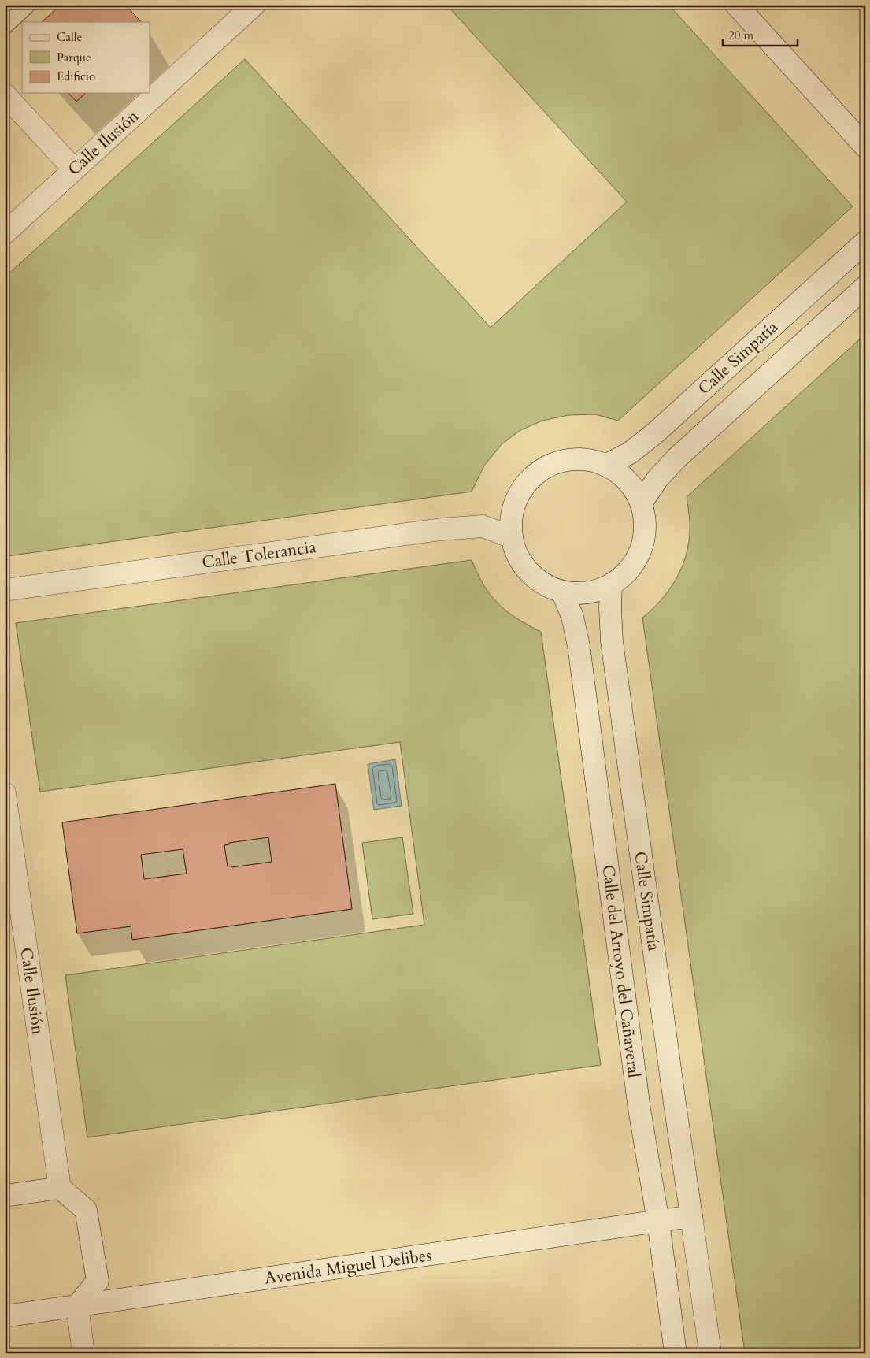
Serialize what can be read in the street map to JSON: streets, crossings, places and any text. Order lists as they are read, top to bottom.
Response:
{
  "streets": {
    "main road": [
      "Calle Ilusión",
      "Calle Simpatía",
      "Calle Tolerancia",
      "Calle del Arroyo del Cañaveral",
      "Avenida Miguel Delibes"
    ]
  },
  "crossings": [
    ["Calle Simpatía", "Calle Tolerancia"],
    ["Calle Simpatía", "Calle del Arroyo del Cañaveral"],
    ["Calle Simpatía", "Avenida Miguel Delibes"],
    ["Calle Tolerancia", "Calle del Arroyo del Cañaveral"],
    ["Calle del Arroyo del Cañaveral", "Avenida Miguel Delibes"]
  ],
  "legend": ["Calle", "Parque", "Edificio"],
  "scale_bar": "20 m"
}
